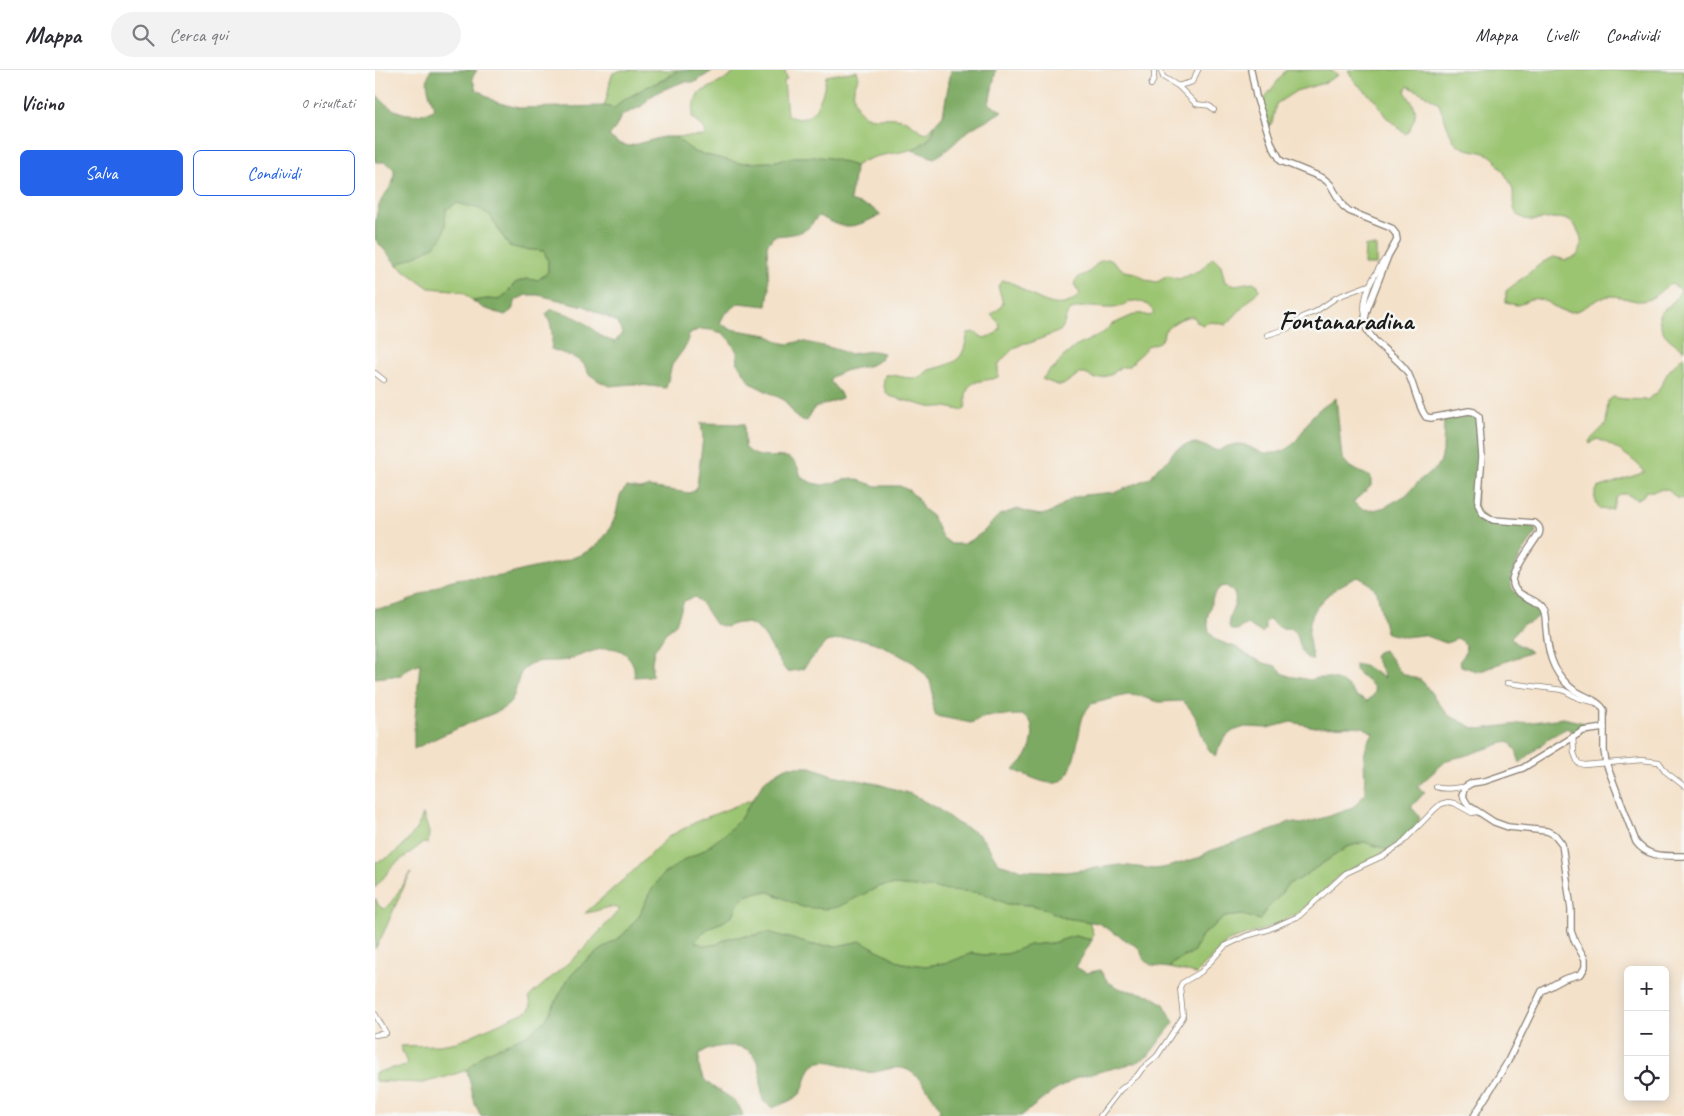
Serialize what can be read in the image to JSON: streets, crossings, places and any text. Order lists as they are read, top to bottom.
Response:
{
  "districts": ["Fontanaradina"],
  "page": {
    "header": "Mappa",
    "search": "Cerca qui",
    "nav": ["Mappa", "Livelli", "Condividi"],
    "heading": ["Vicino", "0 risultati"],
    "buttons": ["Salva", "Condividi"],
    "map_buttons": ["+", "−"]
  }
}
